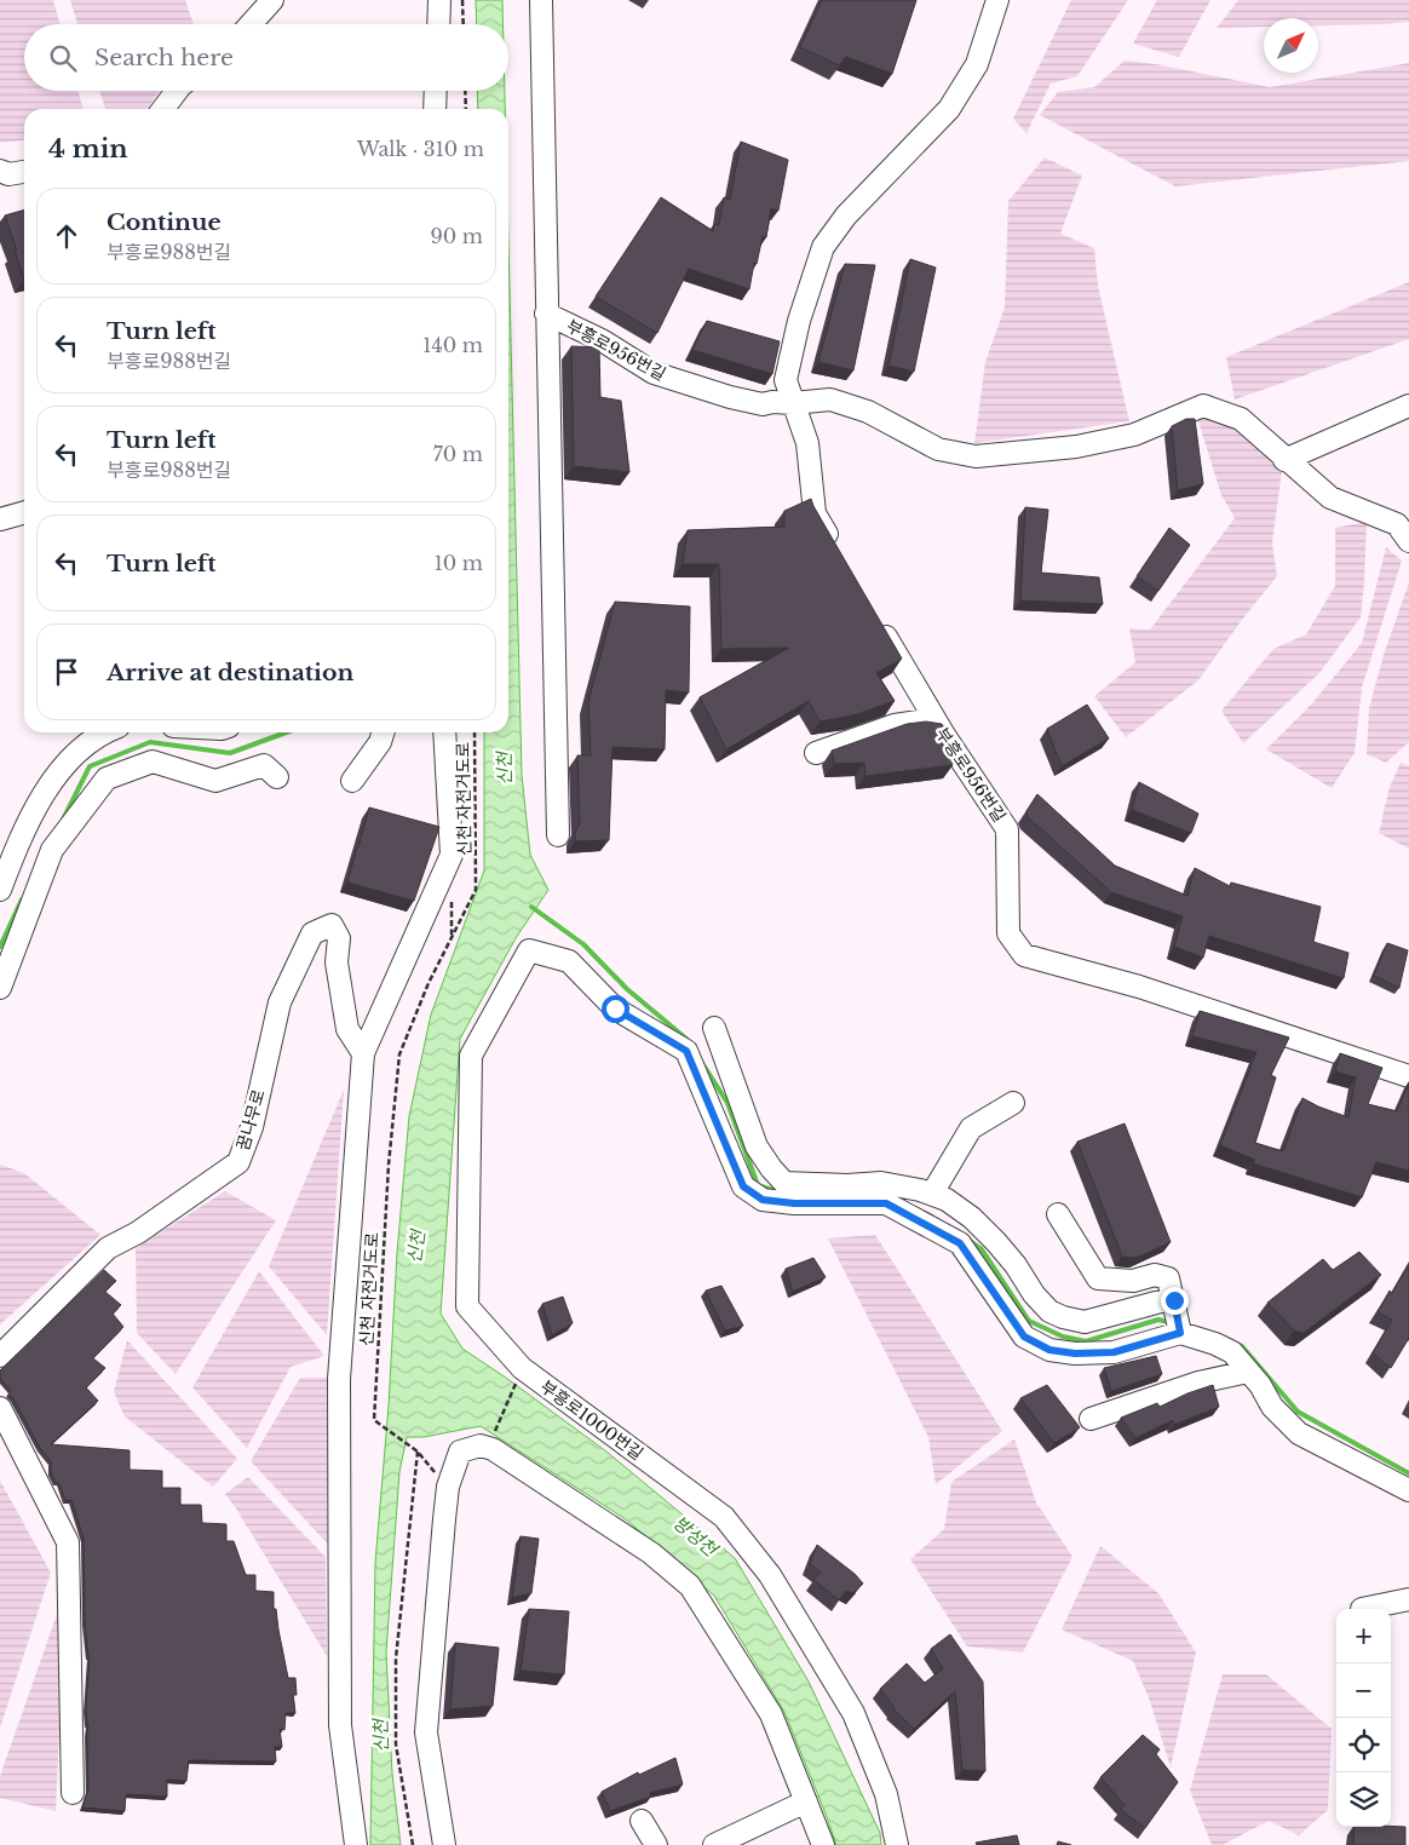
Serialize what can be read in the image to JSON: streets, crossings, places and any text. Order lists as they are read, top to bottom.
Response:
{
  "streets": {
    "street": ["부흥로956번길", "꿈나무로", "부흥로1000번길"],
    "path": ["신천 자전거도로"]
  },
  "water": ["신천", "방성천"],
  "north": "top right",
  "page": {
    "search": "Search here",
    "heading": ["4 min", "Walk · 310 m"],
    "list": [
      ["Continue", "부흥로988번길", "90 m"],
      ["Turn left", "부흥로988번길", "140 m"],
      ["Turn left", "부흥로988번길", "70 m"],
      ["Turn left", "10 m"],
      "Arrive at destination"
    ],
    "map_buttons": ["+", "−"]
  }
}
